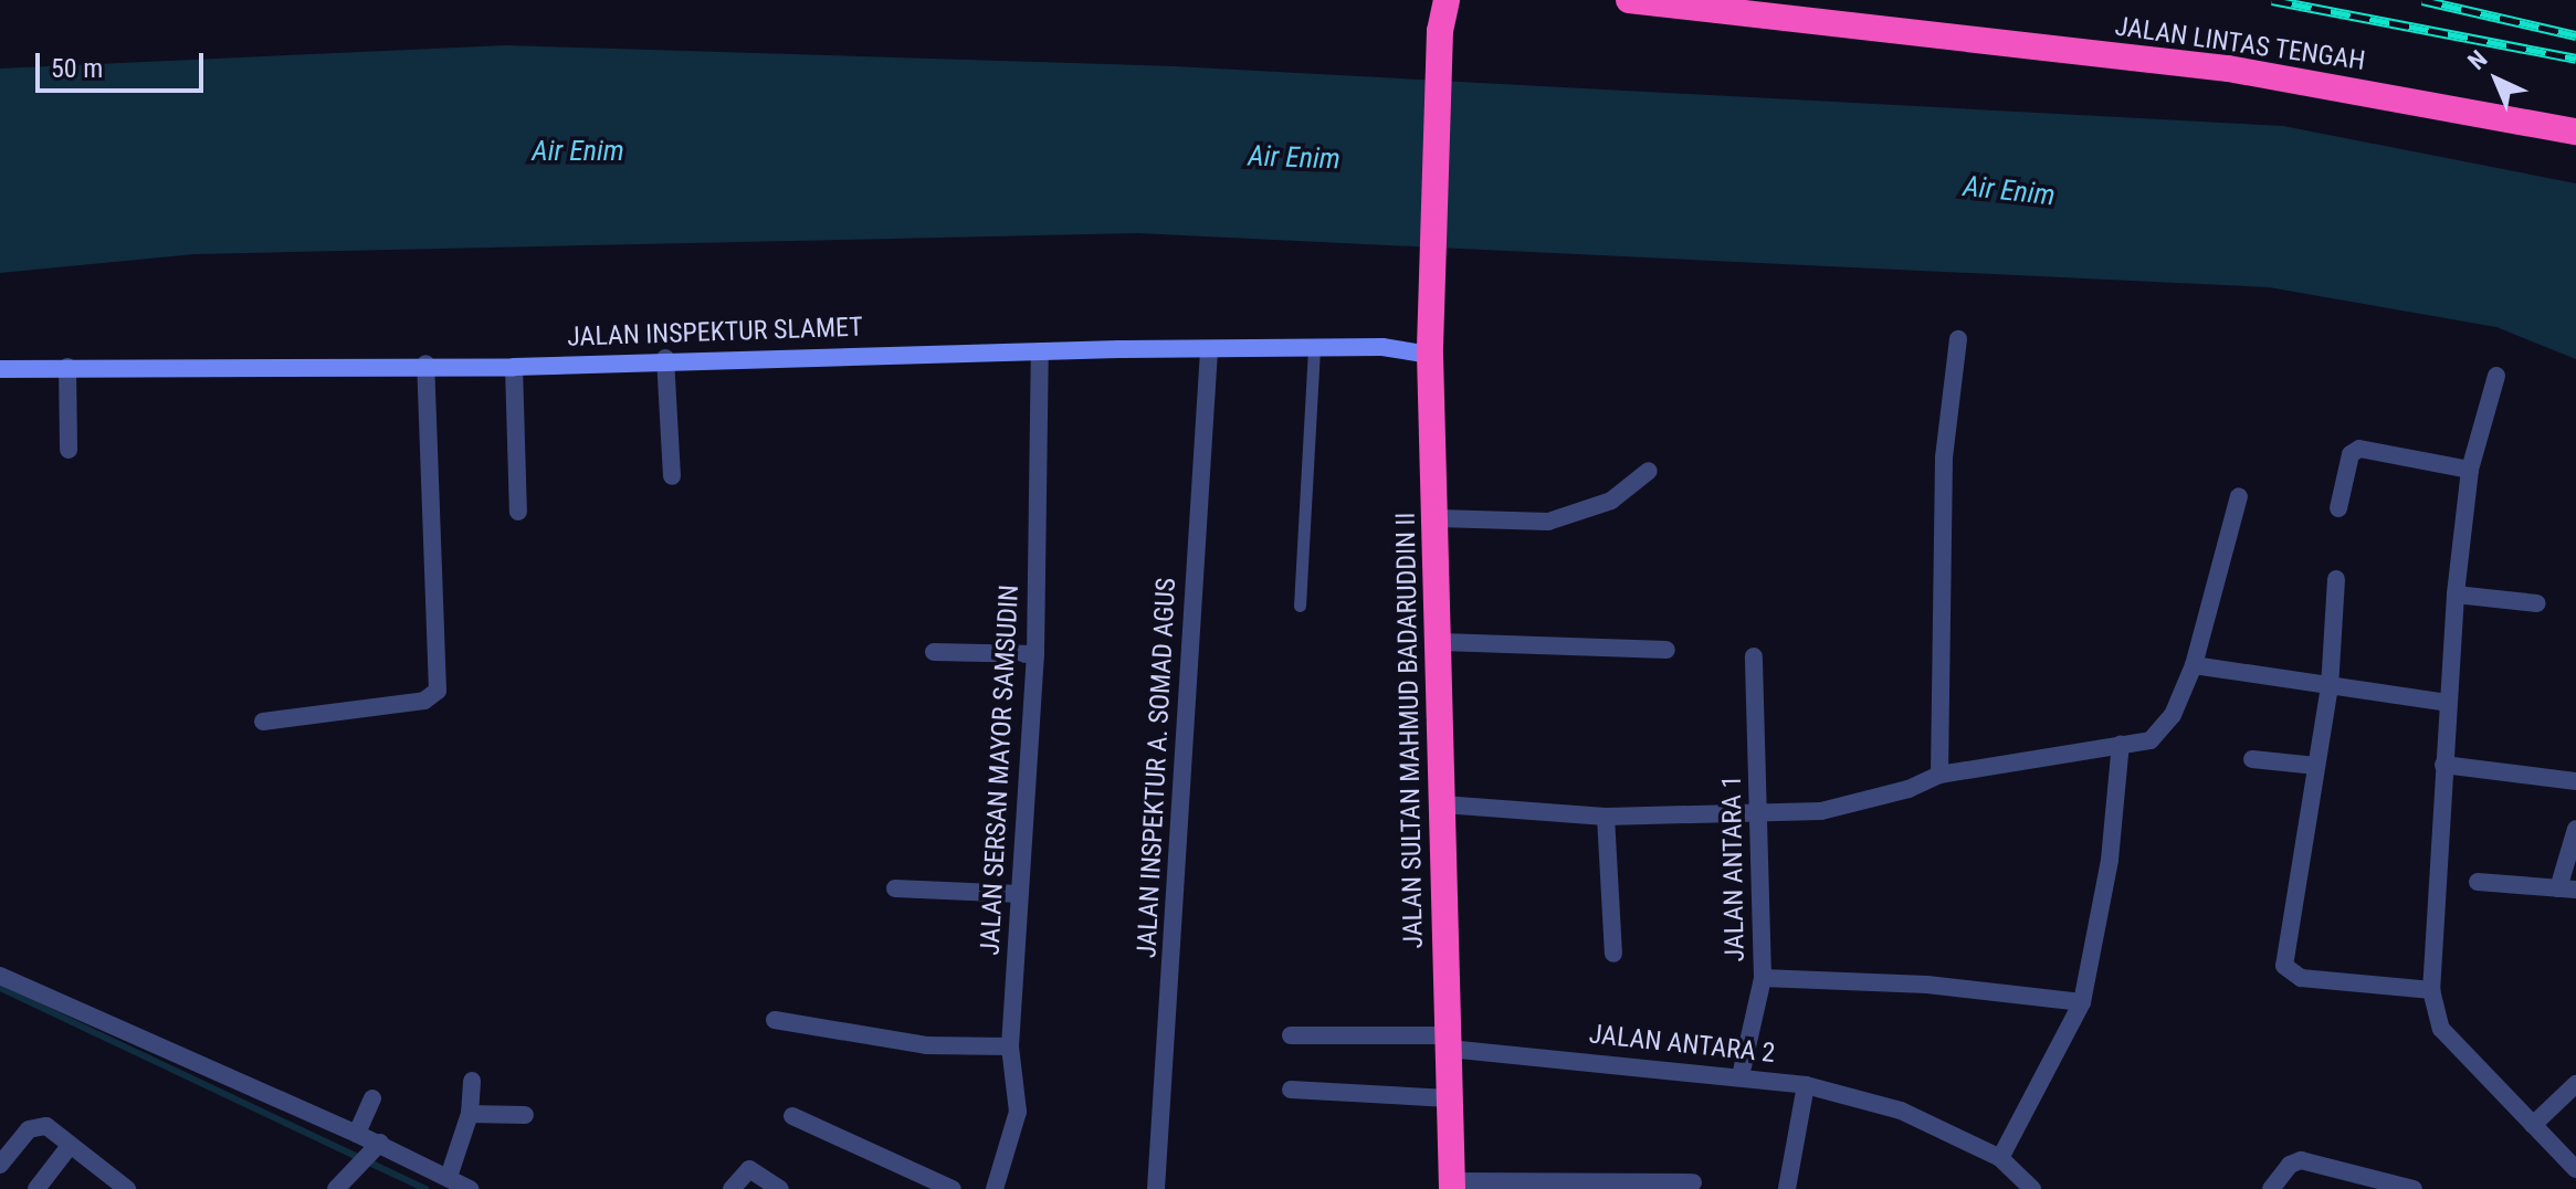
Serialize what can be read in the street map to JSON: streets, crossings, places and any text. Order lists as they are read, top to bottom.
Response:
{
  "streets": {
    "highway": ["JALAN LINTAS TENGAH", "JALAN SULTAN MAHMUD BADARUDDIN II"],
    "street": [
      "JALAN INSPEKTUR SLAMET",
      "JALAN INSPEKTUR A. SOMAD AGUS",
      "JALAN SERSAN MAYOR SAMSUDIN",
      "JALAN ANTARA 1",
      "JALAN ANTARA 2"
    ]
  },
  "crossings": [
    ["JALAN INSPEKTUR SLAMET", "JALAN SULTAN MAHMUD BADARUDDIN II"],
    ["JALAN INSPEKTUR SLAMET", "JALAN INSPEKTUR A. SOMAD AGUS"],
    ["JALAN INSPEKTUR SLAMET", "JALAN SERSAN MAYOR SAMSUDIN"],
    ["JALAN SULTAN MAHMUD BADARUDDIN II", "JALAN ANTARA 2"],
    ["JALAN ANTARA 1", "JALAN ANTARA 2"]
  ],
  "water": ["Air Enim"],
  "scale_bar": "50 m",
  "north": "top left"
}
